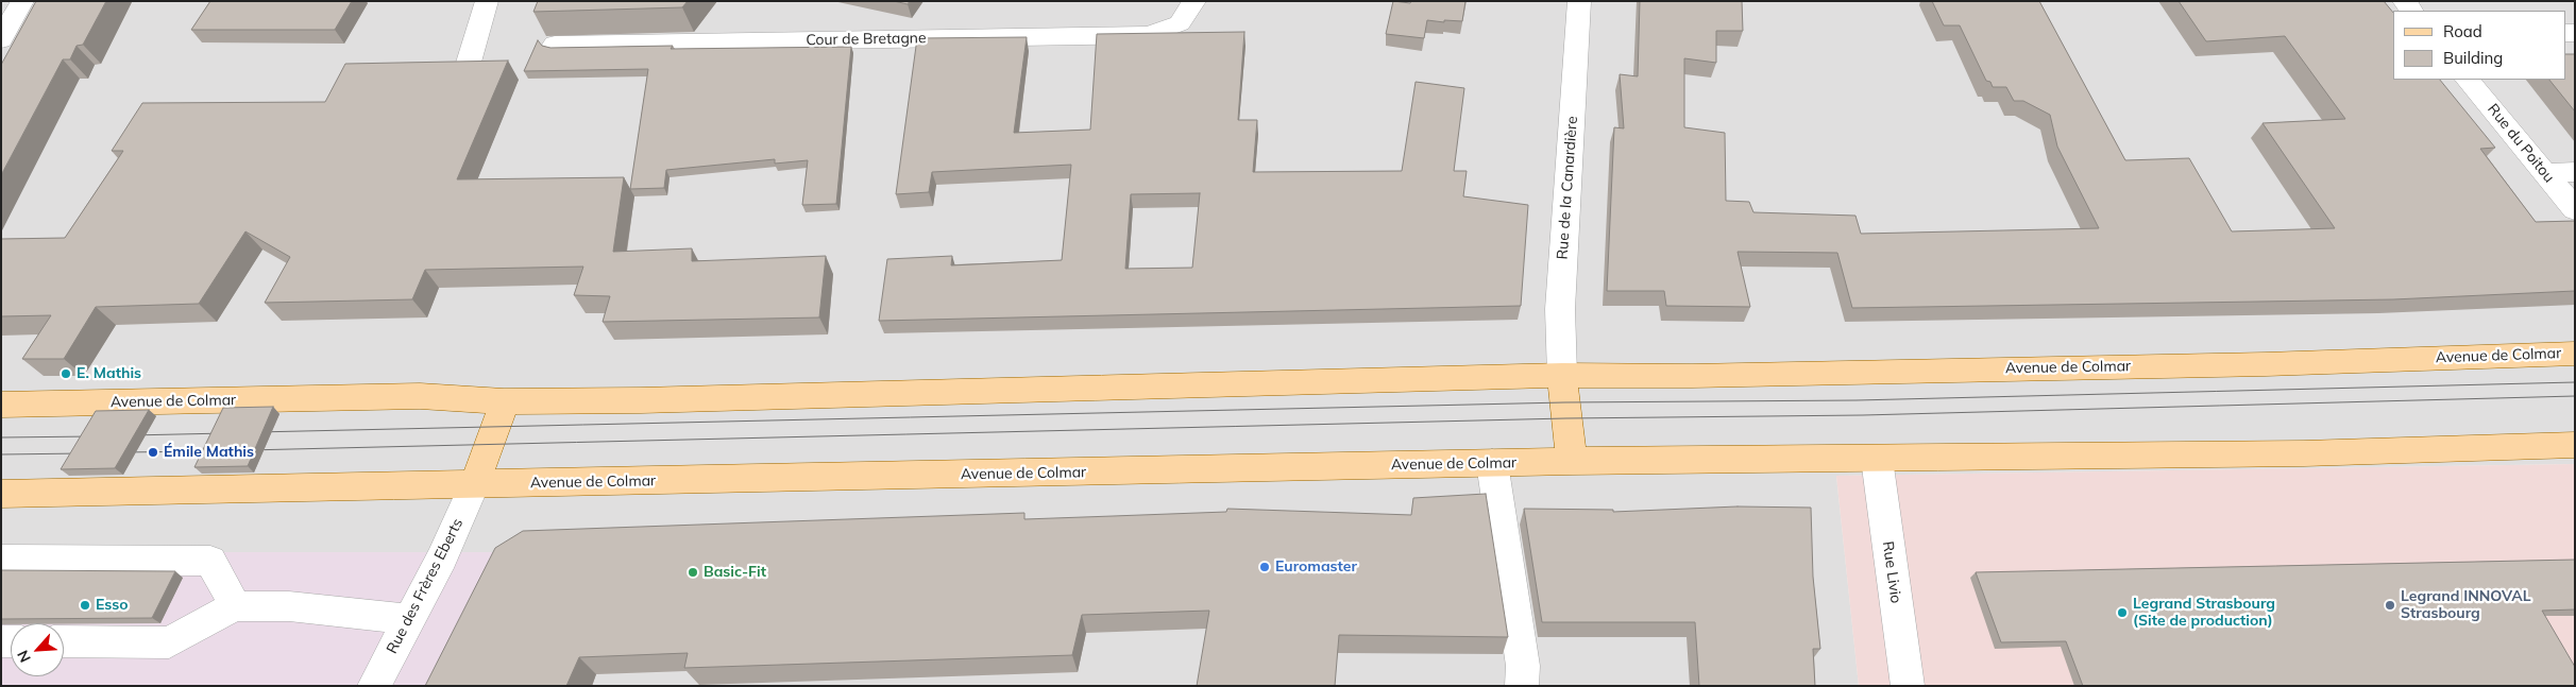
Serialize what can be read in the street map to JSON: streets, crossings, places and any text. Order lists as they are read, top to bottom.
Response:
{
  "streets": {
    "main road": ["Avenue de Colmar"],
    "street": [
      "Cour de Bretagne",
      "Rue du Poitou",
      "Rue de la Canardière",
      "Rue Livio",
      "Rue des Frères Eberts"
    ]
  },
  "crossings": [
    ["Rue de la Canardière", "Avenue de Colmar"],
    ["Avenue de Colmar", "Rue Livio"],
    ["Avenue de Colmar", "Rue des Frères Eberts"]
  ],
  "places": [
    "E. Mathis",
    "Émile Mathis",
    "Euromaster",
    "Basic-Fit",
    "Esso",
    "Legrand INNOVAL Strasbourg",
    "Legrand Strasbourg (Site de production)"
  ],
  "legend": ["Road", "Building"],
  "north": "bottom left"
}
